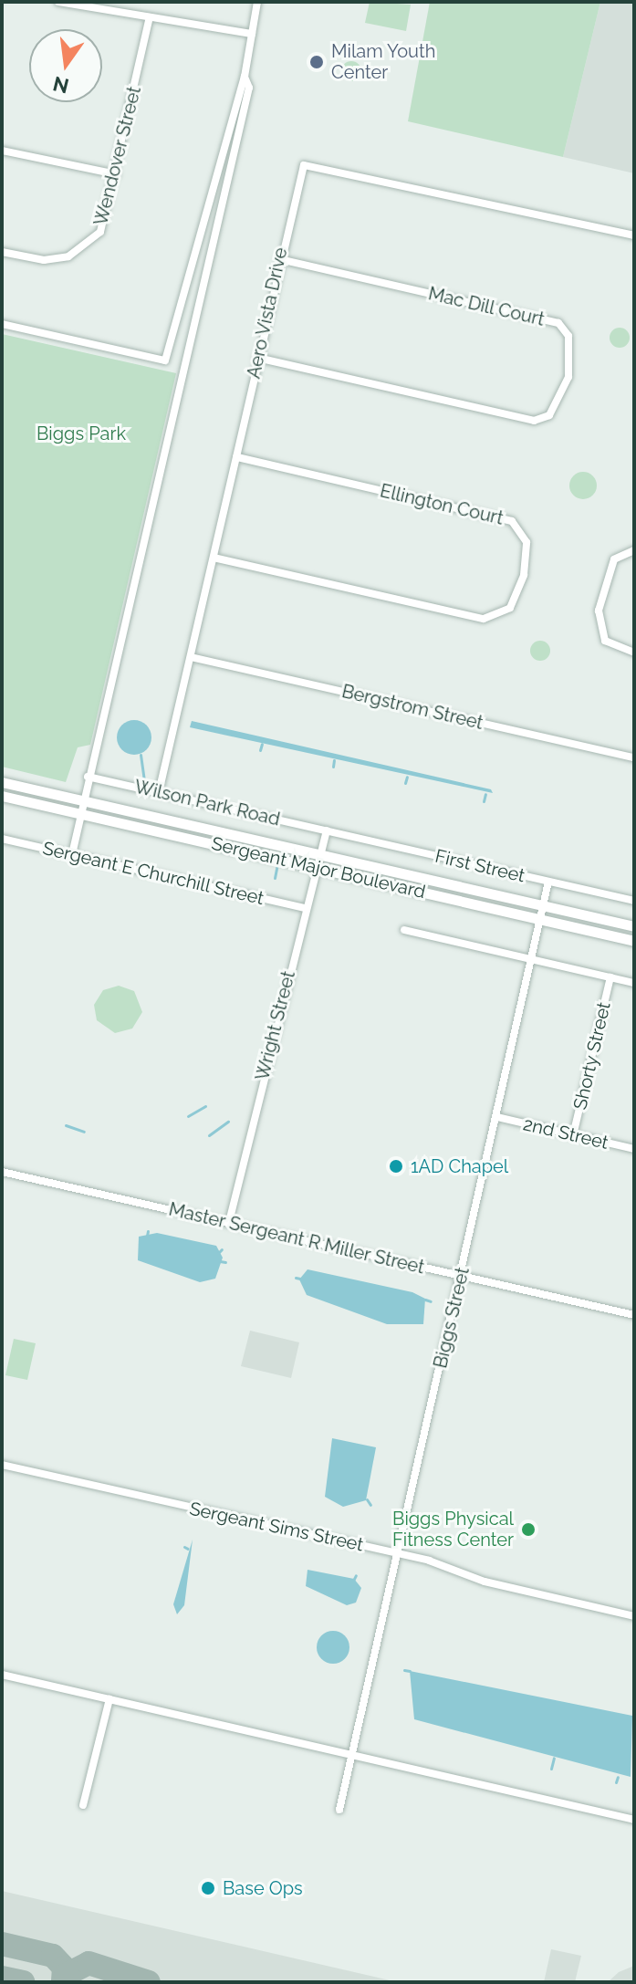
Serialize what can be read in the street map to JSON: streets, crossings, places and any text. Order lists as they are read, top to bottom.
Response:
{
  "streets": {
    "street": [
      "Wendover Street",
      "Mac Dill Court",
      "Aero Vista Drive",
      "Ellington Court",
      "Bergstrom Street",
      "Wilson Park Road",
      "First Street",
      "Sergeant Major Boulevard",
      "Sergeant E Churchill Street",
      "Wright Street",
      "Shorty Street",
      "2nd Street",
      "Master Sergeant R Miller Street",
      "Biggs Street",
      "Sergeant Sims Street"
    ]
  },
  "crossings": [
    ["Mac Dill Court", "Aero Vista Drive"],
    ["Aero Vista Drive", "Ellington Court"],
    ["Aero Vista Drive", "Bergstrom Street"],
    ["Aero Vista Drive", "Wilson Park Road"],
    ["Wilson Park Road", "First Street"],
    ["Wilson Park Road", "Wright Street"],
    ["First Street", "Wright Street"],
    ["First Street", "Biggs Street"],
    ["Sergeant Major Boulevard", "Wright Street"],
    ["Sergeant Major Boulevard", "Biggs Street"],
    ["Sergeant E Churchill Street", "Wright Street"],
    ["Wright Street", "Master Sergeant R Miller Street"],
    ["Shorty Street", "2nd Street"],
    ["2nd Street", "Biggs Street"],
    ["Master Sergeant R Miller Street", "Biggs Street"],
    ["Biggs Street", "Sergeant Sims Street"]
  ],
  "parks": ["Biggs Park"],
  "places": [
    "Milam Youth Center",
    "1AD Chapel",
    "Biggs Physical Fitness Center",
    "Base Ops"
  ],
  "north": "bottom"
}
